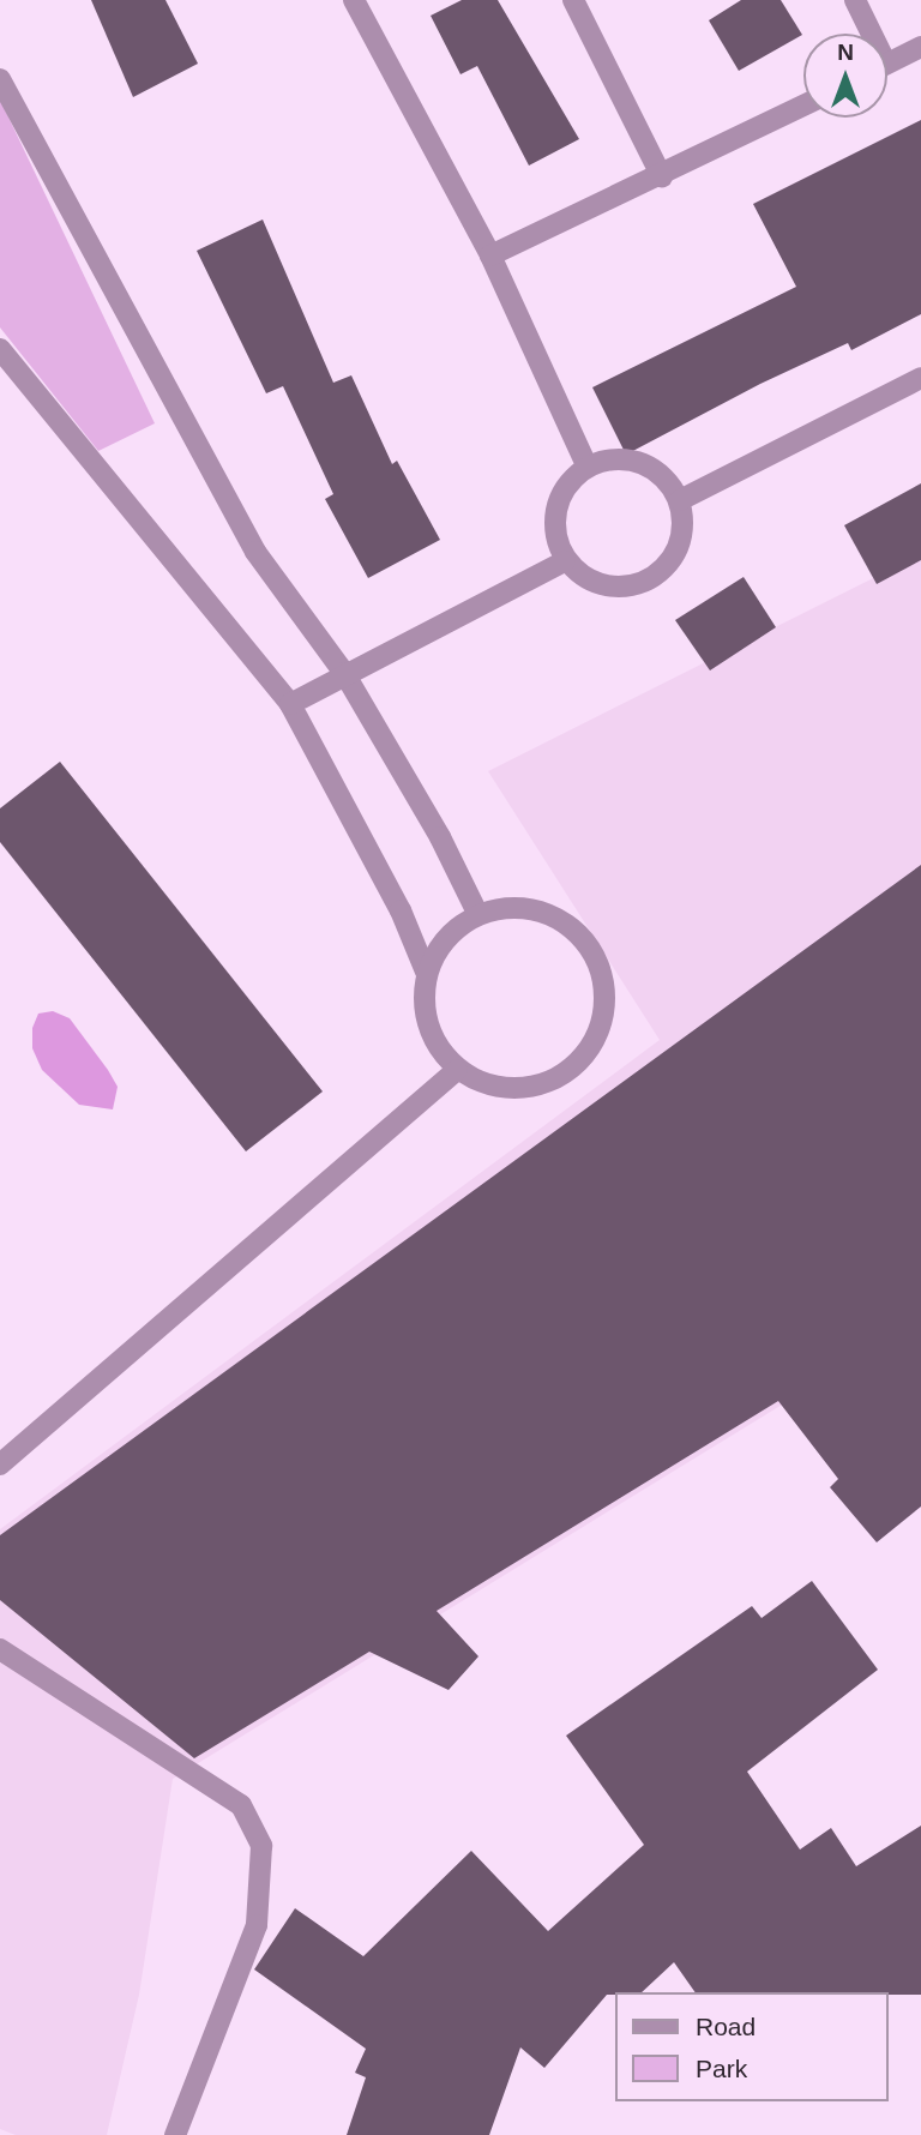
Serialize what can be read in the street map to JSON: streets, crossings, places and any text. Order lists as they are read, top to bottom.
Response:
{
  "legend": ["Road", "Park"],
  "north": "top"
}
